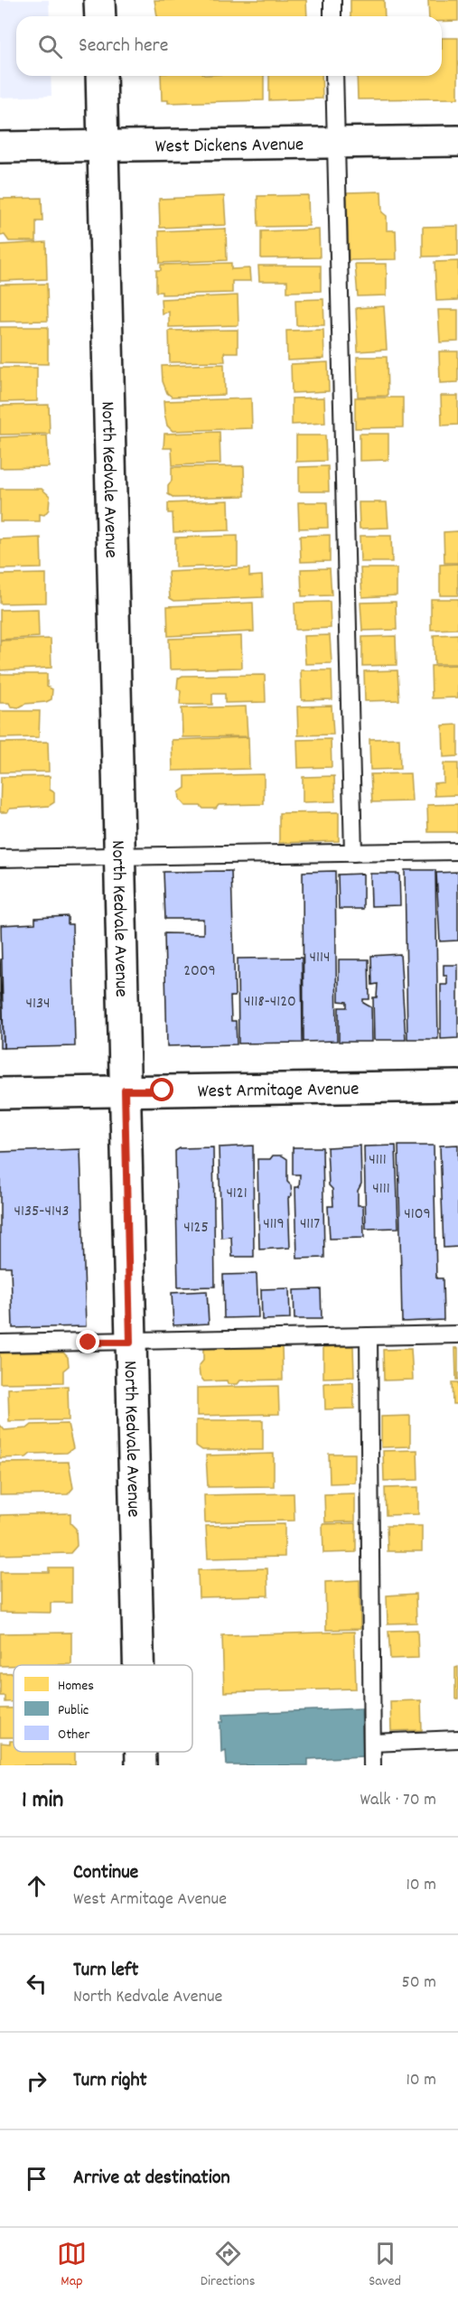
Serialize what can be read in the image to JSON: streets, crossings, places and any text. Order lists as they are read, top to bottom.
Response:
{
  "streets": {
    "street": ["West Dickens Avenue", "North Kedvale Avenue", "West Armitage Avenue"]
  },
  "crossings": [
    ["West Dickens Avenue", "North Kedvale Avenue"],
    ["North Kedvale Avenue", "West Armitage Avenue"]
  ],
  "house_numbers": [
    "4114",
    "2009",
    "4118-4120",
    "4134",
    "4111",
    "4111",
    "4121",
    "4135-4143",
    "4109",
    "4119",
    "4117",
    "4125"
  ],
  "legend": ["Homes", "Public", "Other"],
  "page": {
    "search": "Search here",
    "heading": ["1 min", "Walk · 70 m"],
    "list": [
      ["Continue", "West Armitage Avenue", "10 m"],
      ["Turn left", "North Kedvale Avenue", "50 m"],
      ["Turn right", "10 m"],
      "Arrive at destination"
    ],
    "nav": ["Map", "Directions", "Saved"]
  }
}
